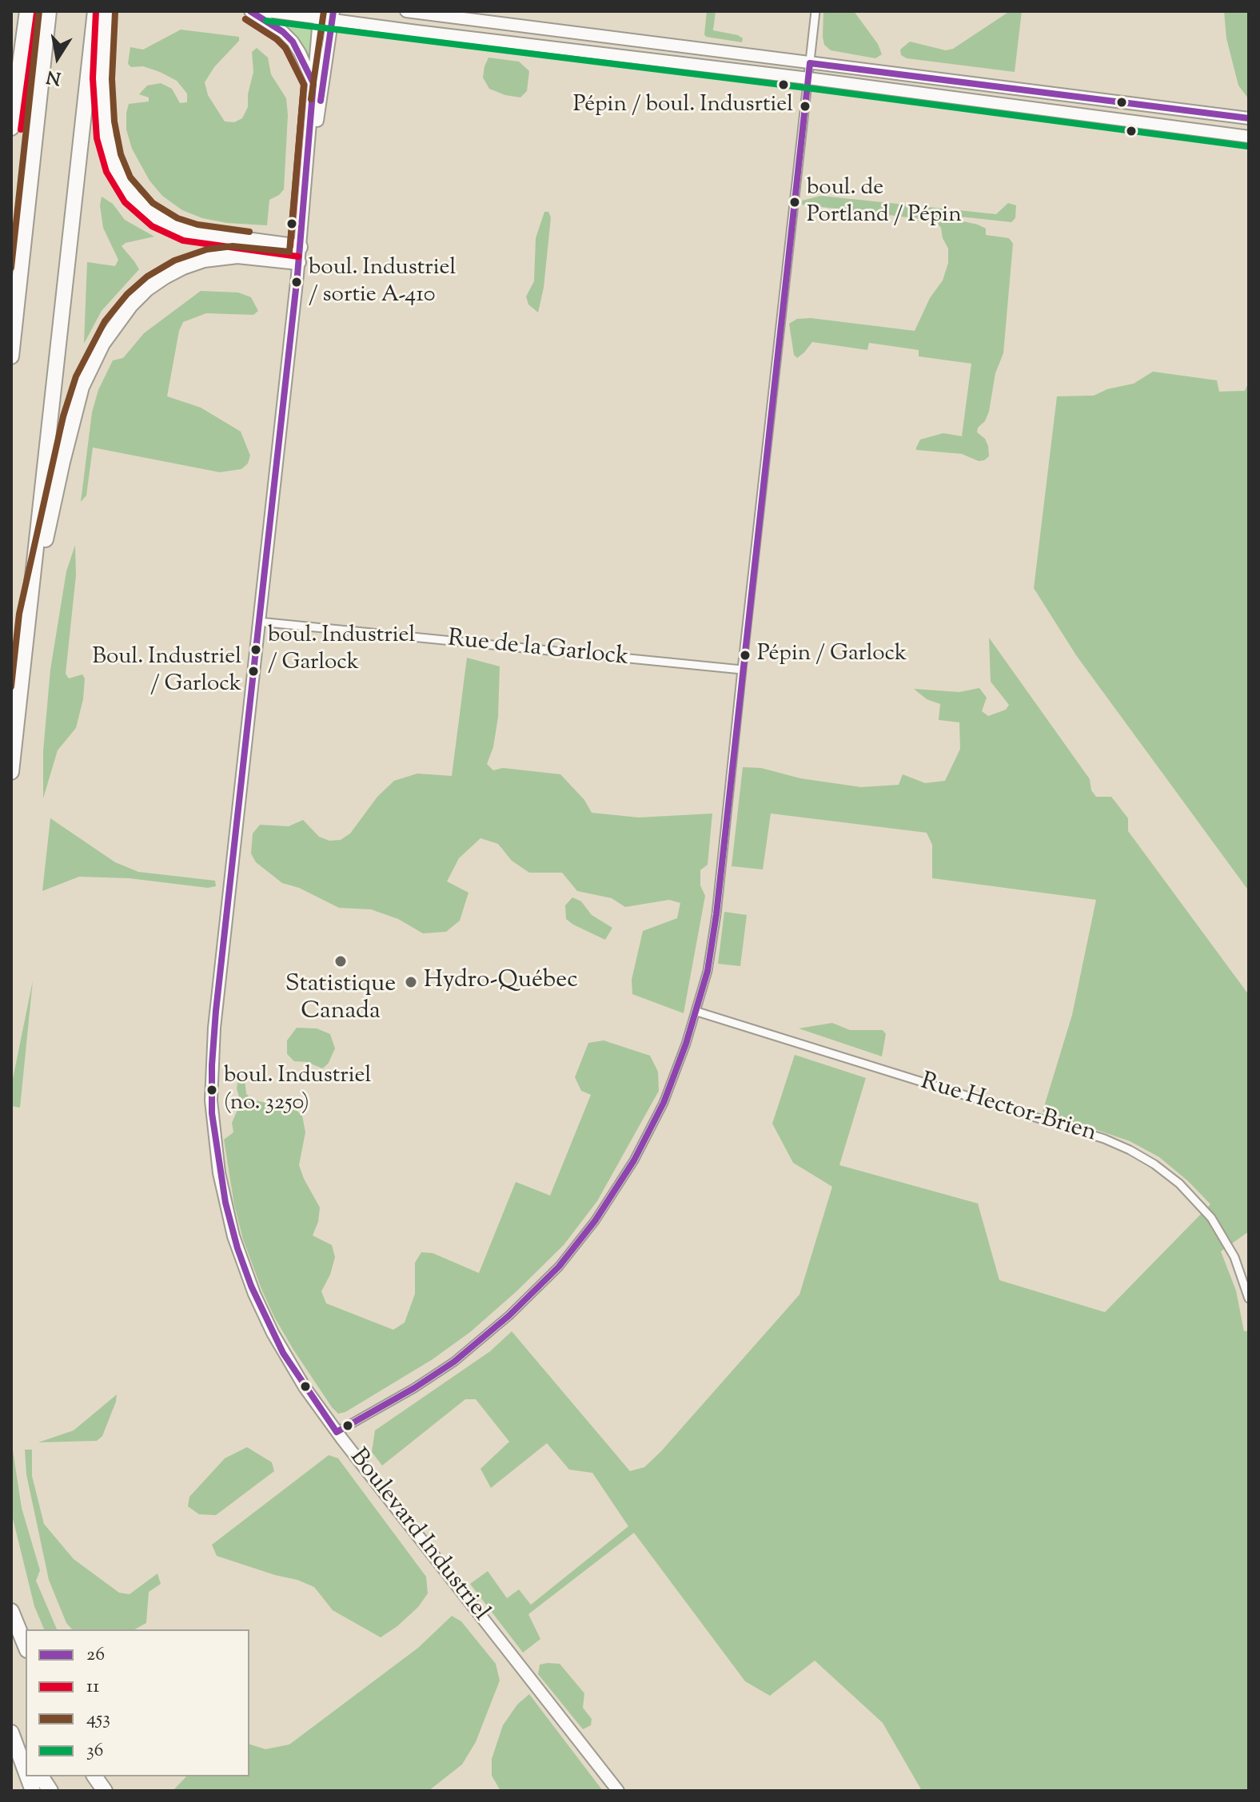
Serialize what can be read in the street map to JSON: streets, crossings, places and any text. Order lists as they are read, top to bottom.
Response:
{
  "streets": {
    "main road": ["Boulevard Industriel"],
    "street": ["Rue de la Garlock", "Rue Hector-Brien"]
  },
  "crossings": [
    ["Rue de la Garlock", "Boulevard Industriel"]
  ],
  "places": [
    "Pépin / boul. Indusrtiel",
    "boul. de Portland / Pépin",
    "boul. Industriel / sortie A-410",
    "boul. Industriel / Garlock",
    "Pépin / Garlock",
    "Boul. Industriel / Garlock",
    "Statistique Canada",
    "Hydro-Québec",
    "boul. Industriel (no. 3250)"
  ],
  "lines": [
    "transit line 26",
    "transit line 11",
    "transit line 453",
    "transit line 36"
  ],
  "legend": [
    "26",
    "11",
    "453",
    "36"
  ],
  "north": "bottom"
}
